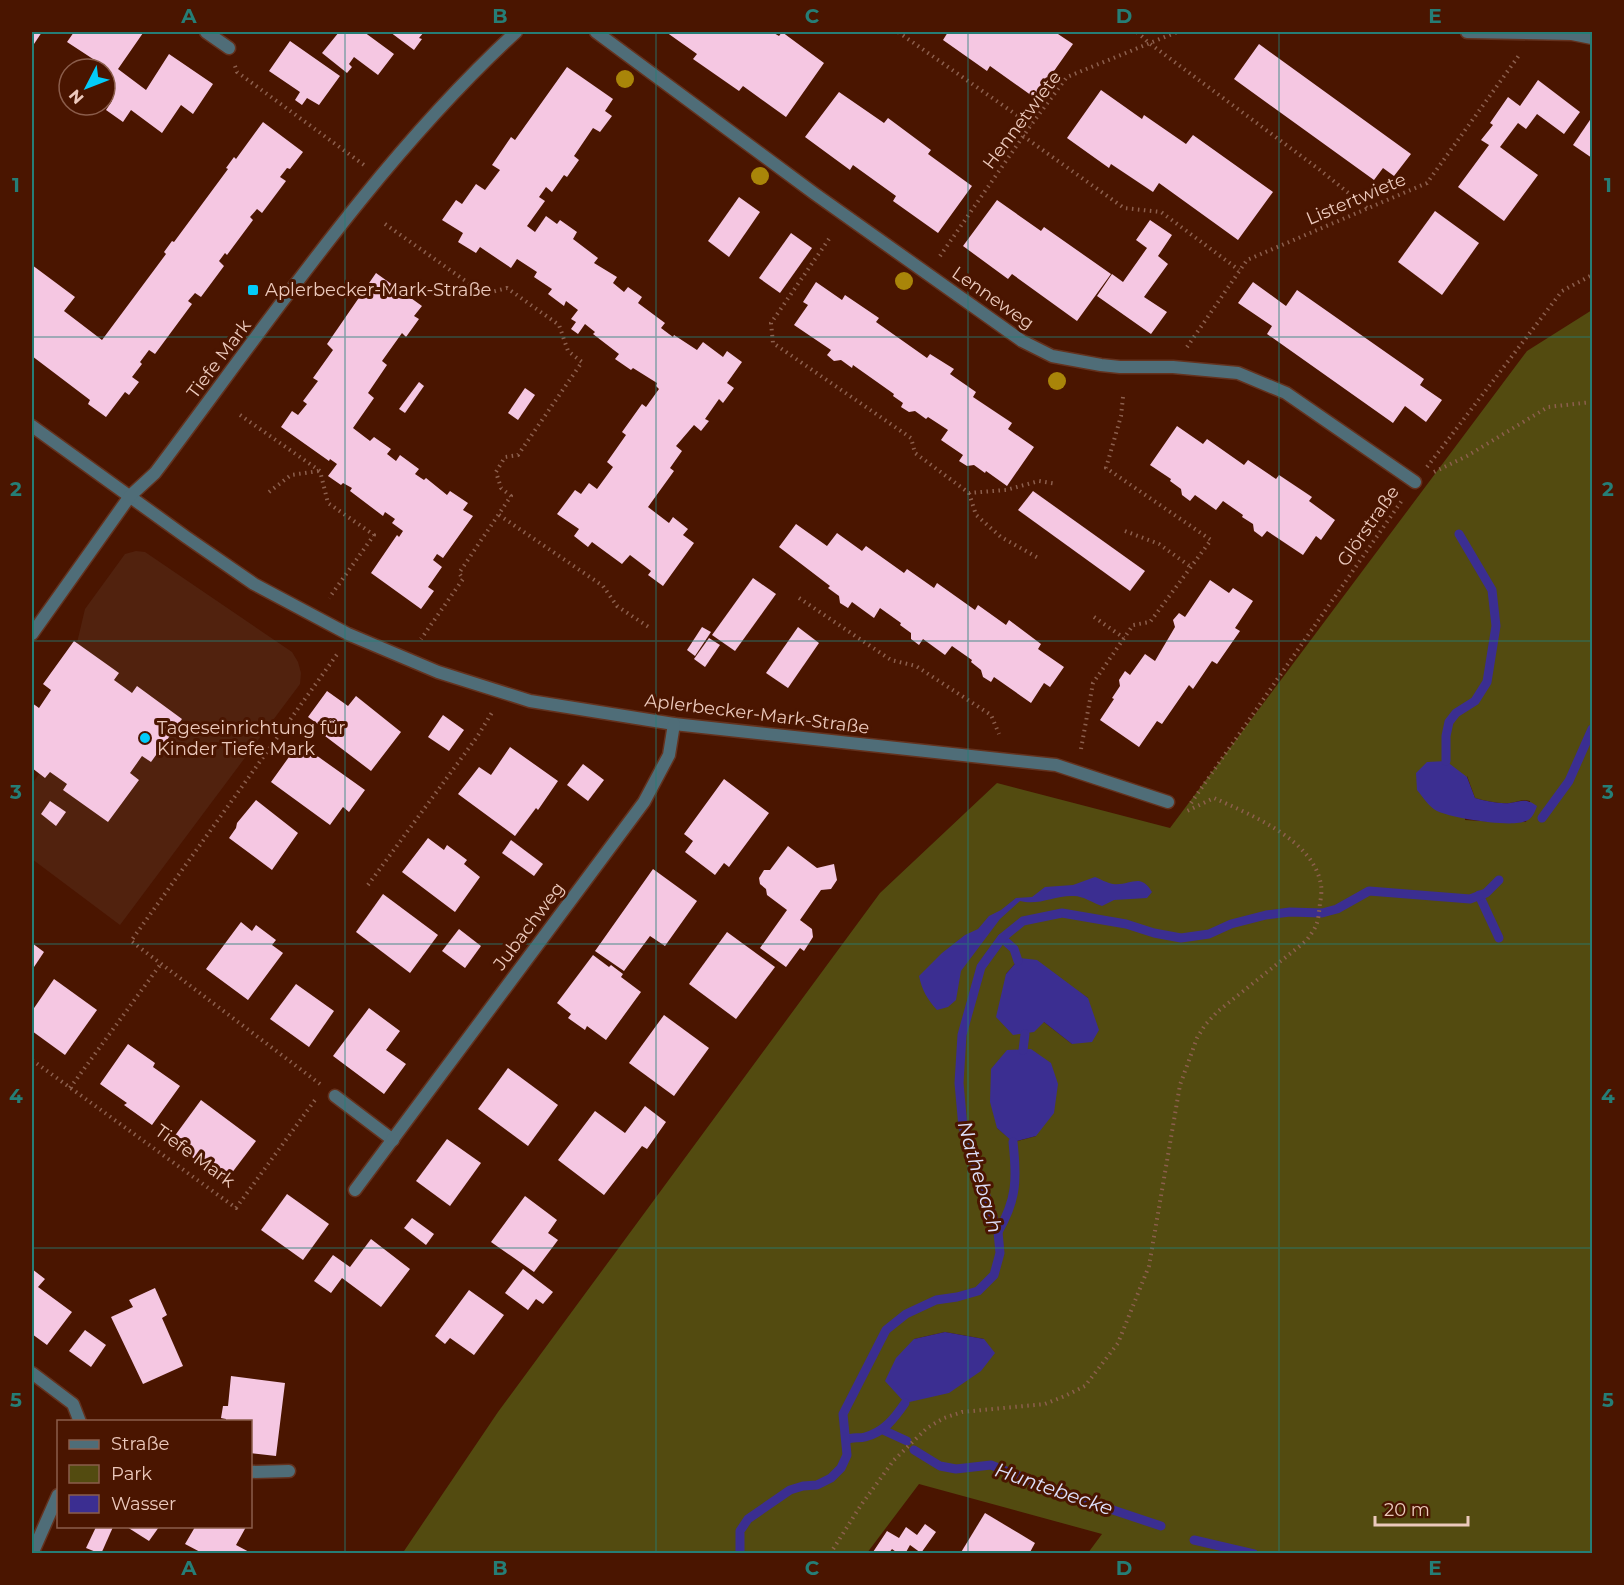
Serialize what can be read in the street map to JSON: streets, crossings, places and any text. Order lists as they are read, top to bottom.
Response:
{
  "streets": {
    "street": [
      "Lenneweg",
      "Tiefe Mark",
      "Aplerbecker-Mark-Straße",
      "Jubachweg"
    ],
    "path": ["Hennetwiete", "Listertwiete", "Glörstraße"]
  },
  "crossings": [
    ["Hennetwiete", "Lenneweg"],
    ["Listertwiete", "Lenneweg"],
    ["Lenneweg", "Glörstraße"],
    ["Tiefe Mark", "Aplerbecker-Mark-Straße"],
    ["Aplerbecker-Mark-Straße", "Jubachweg"]
  ],
  "water": ["Nathebach", "Huntebecke"],
  "places": {
    "transit": ["Aplerbecker-Mark-Straße"],
    "other": ["Tageseinrichtung für Kinder Tiefe Mark"]
  },
  "legend": ["Straße", "Park", "Wasser"],
  "scale_bar": "20 m",
  "north": "bottom left",
  "grid": {
    "columns": [
      "A",
      "B",
      "C",
      "D",
      "E"
    ],
    "rows": [
      "1",
      "2",
      "3",
      "4",
      "5"
    ]
  }
}
